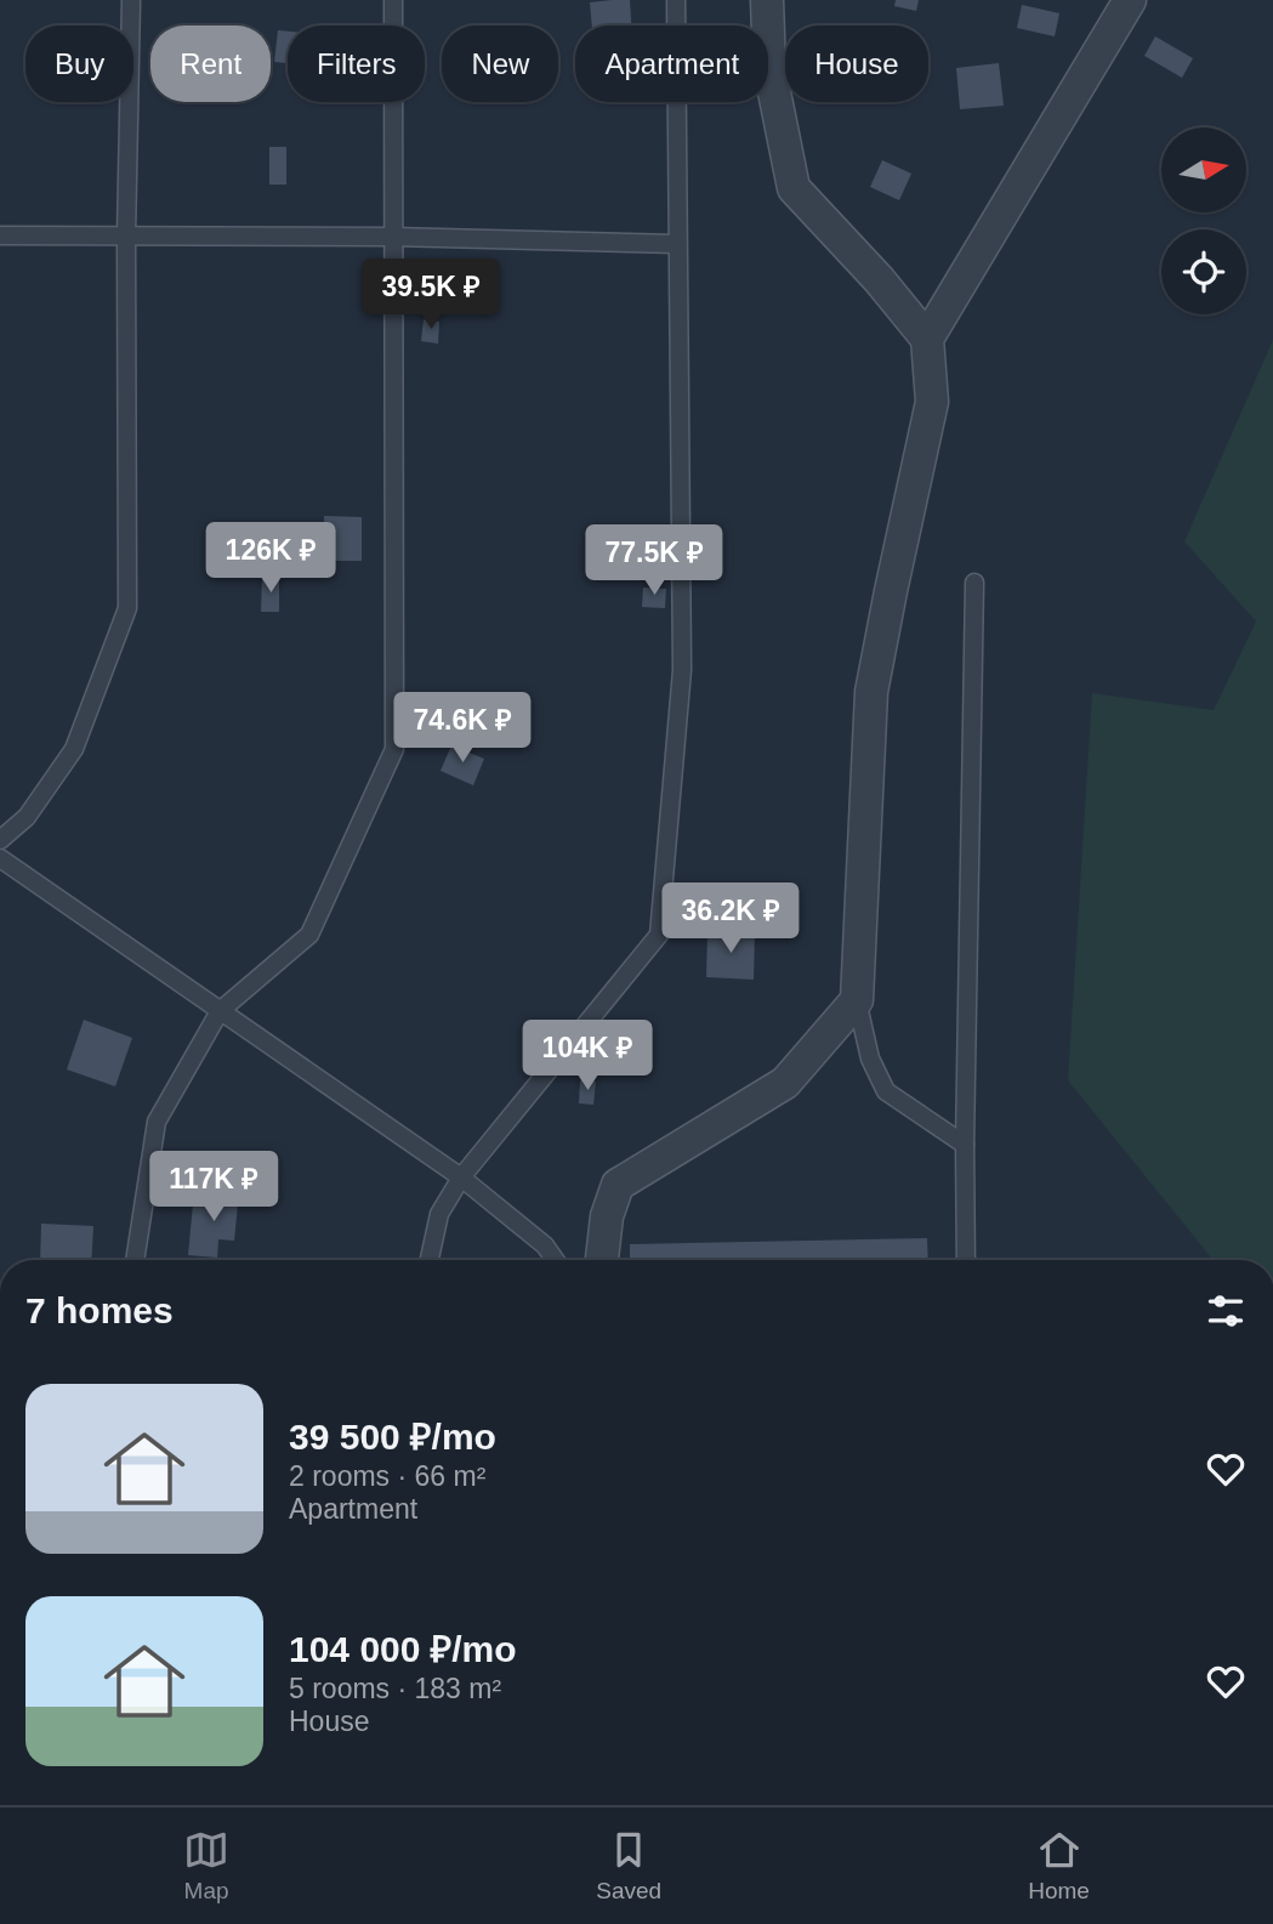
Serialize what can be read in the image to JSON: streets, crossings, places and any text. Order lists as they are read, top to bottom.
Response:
{
  "north": "right",
  "page": {
    "chip": [
      "Buy",
      "Rent",
      "Filters",
      "New",
      "Apartment",
      "House"
    ],
    "price": [
      "39.5K ₽",
      "126K ₽",
      "77.5K ₽",
      "74.6K ₽",
      "36.2K ₽",
      "104K ₽",
      "117K ₽"
    ],
    "heading": "7 homes",
    "list": [
      {
        "name": "39 500 ₽/mo",
        "note": "2 rooms · 66 m² · Apartment"
      },
      {
        "name": "104 000 ₽/mo",
        "note": "5 rooms · 183 m² · House"
      }
    ],
    "tabs": ["Map", "Saved", "Home"]
  }
}
